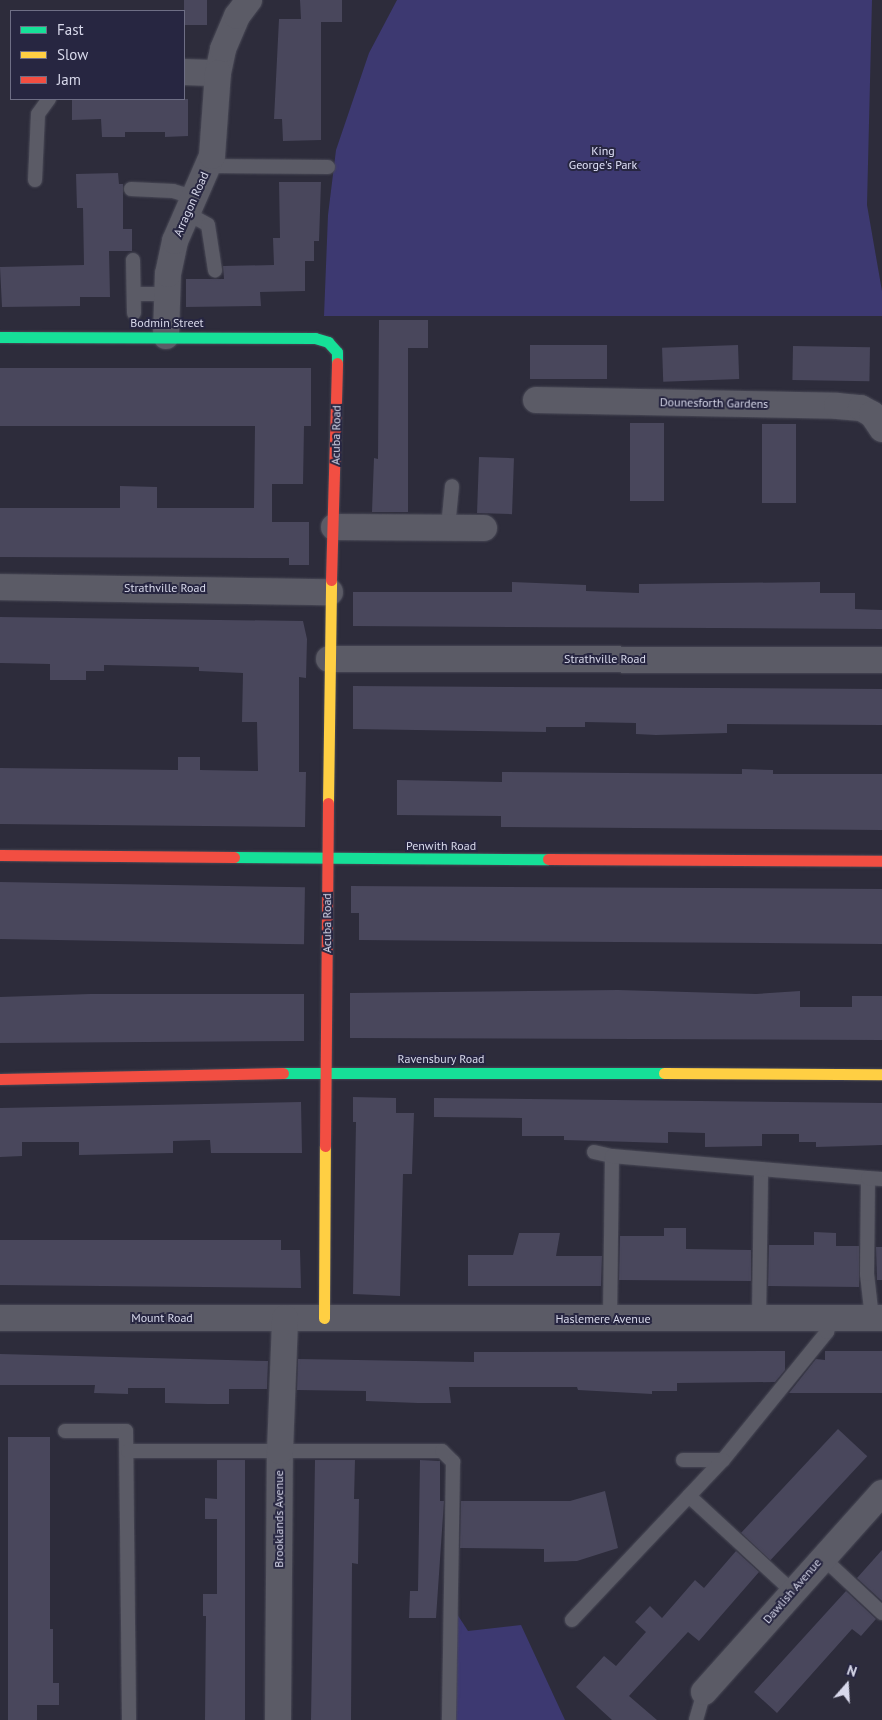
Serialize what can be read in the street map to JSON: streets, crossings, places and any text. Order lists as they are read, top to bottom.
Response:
{
  "streets": {
    "street": [
      "Arragon Road",
      "Bodmin Street",
      "Dounesforth Gardens",
      "Acuba Road",
      "Strathville Road",
      "Penwith Road",
      "Ravensbury Road",
      "Mount Road",
      "Haslemere Avenue",
      "Brooklands Avenue",
      "Dawlish Avenue"
    ]
  },
  "crossings": [
    ["Arragon Road", "Bodmin Street"],
    ["Bodmin Street", "Acuba Road"],
    ["Acuba Road", "Strathville Road"],
    ["Acuba Road", "Penwith Road"],
    ["Acuba Road", "Ravensbury Road"],
    ["Acuba Road", "Mount Road"],
    ["Acuba Road", "Haslemere Avenue"],
    ["Mount Road", "Haslemere Avenue"],
    ["Mount Road", "Brooklands Avenue"]
  ],
  "parks": ["King George's Park"],
  "legend": ["Fast", "Slow", "Jam"],
  "north": "top"
}
